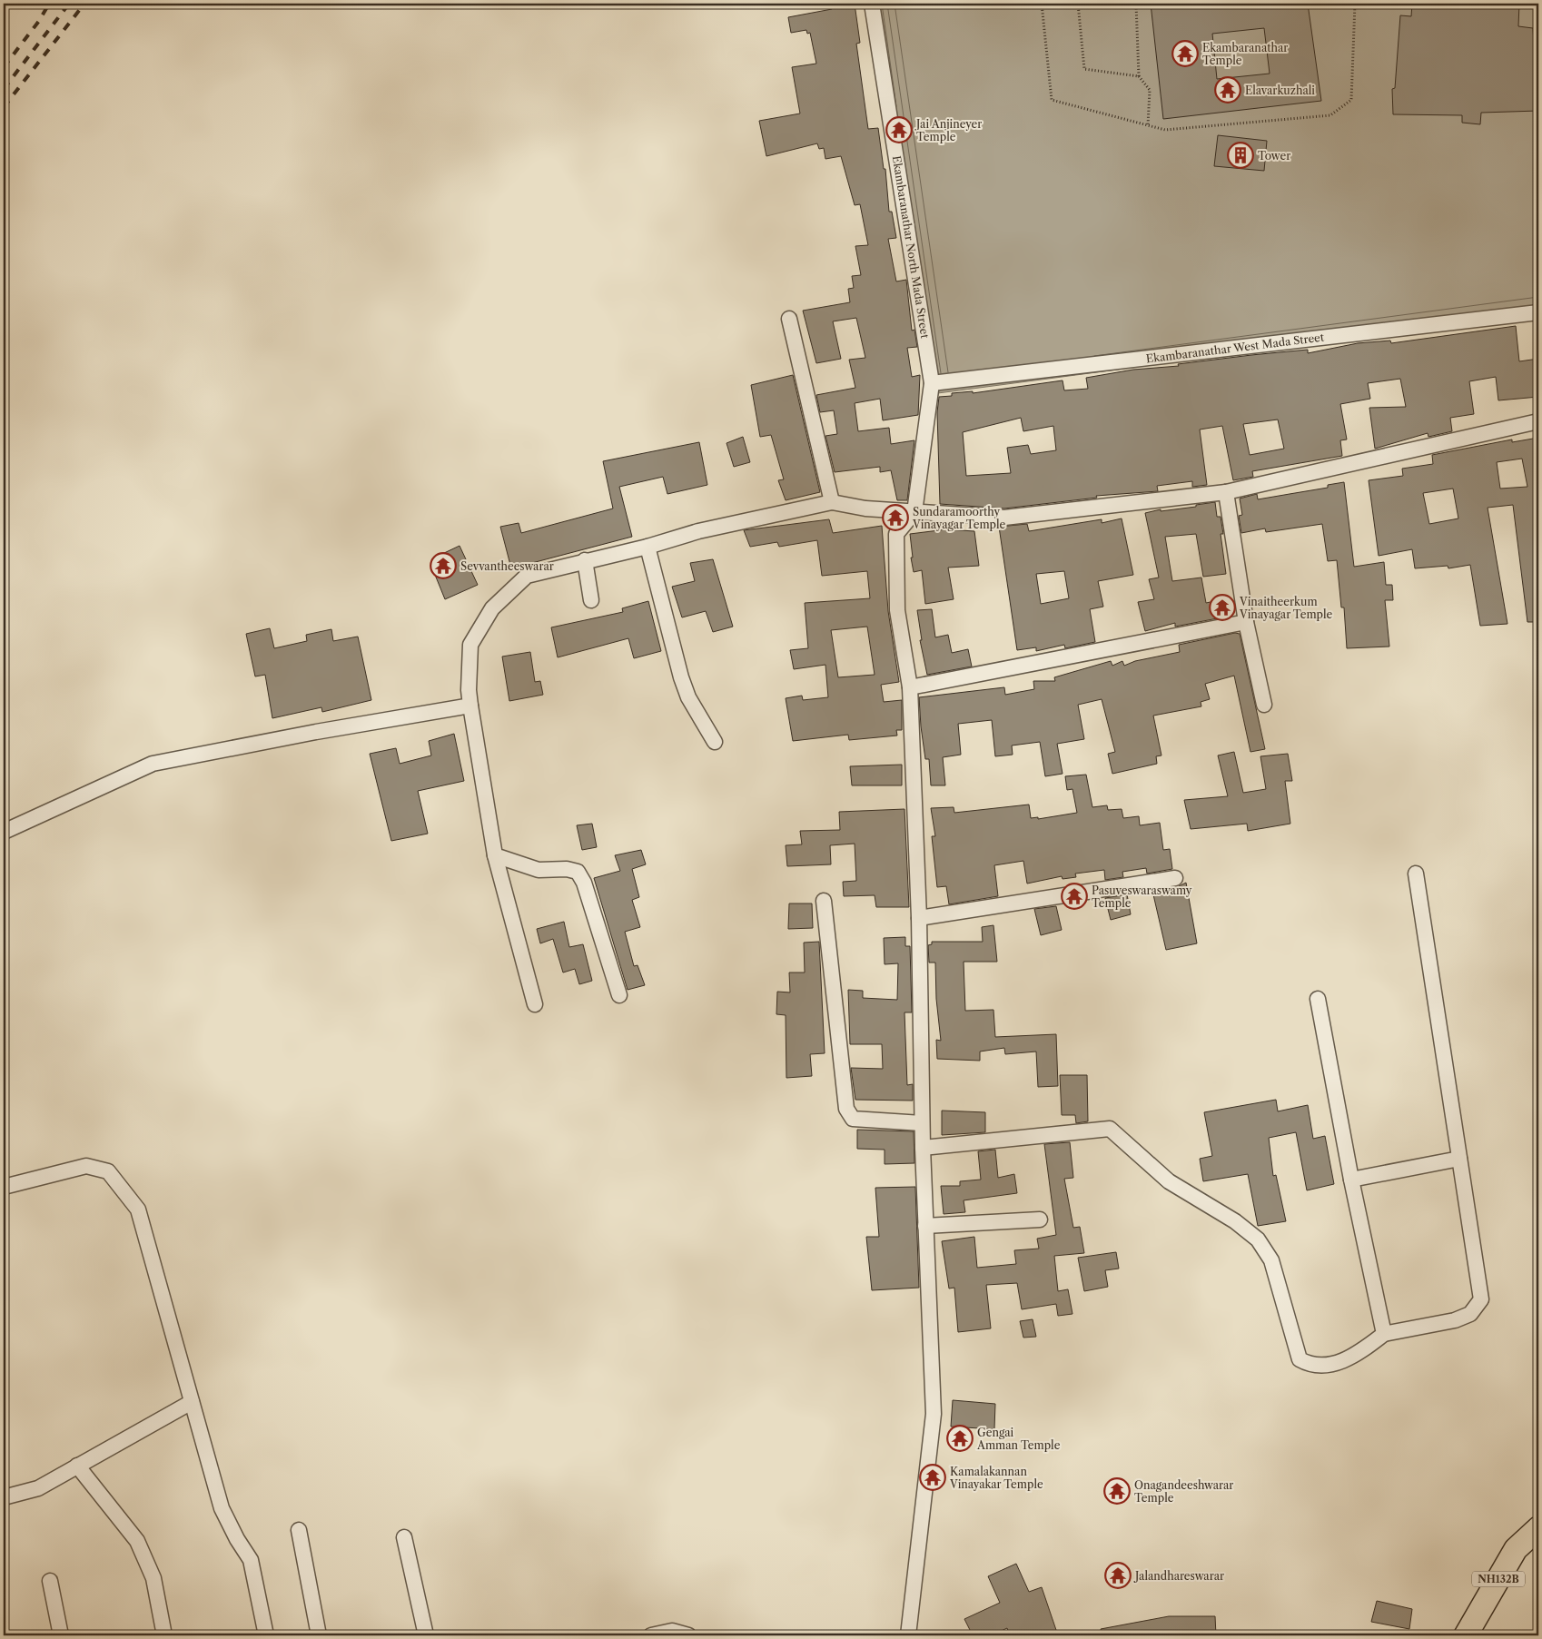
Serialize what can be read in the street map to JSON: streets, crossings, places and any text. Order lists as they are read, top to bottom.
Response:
{
  "streets": {
    "highway": ["NH132B"],
    "street": ["Ekambaranathar North Mada Street", "Ekambaranathar West Mada Street"]
  },
  "crossings": [
    ["Ekambaranathar North Mada Street", "Ekambaranathar West Mada Street"]
  ],
  "places": {
    "temple": [
      "Ekambaranathar Temple",
      "Elavarkuzhali",
      "Jai Anjineyer Temple",
      "Sundaramoorthy Vinayagar Temple",
      "Sevvantheeswarar",
      "Vinaitheerkum Vinayagar Temple",
      "Pasuveswaraswamy Temple",
      "Gengai Amman Temple",
      "Kamalakannan Vinayakar Temple",
      "Onagandeeshwarar Temple",
      "Jalandhareswarar"
    ],
    "building": ["Tower"]
  }
}
